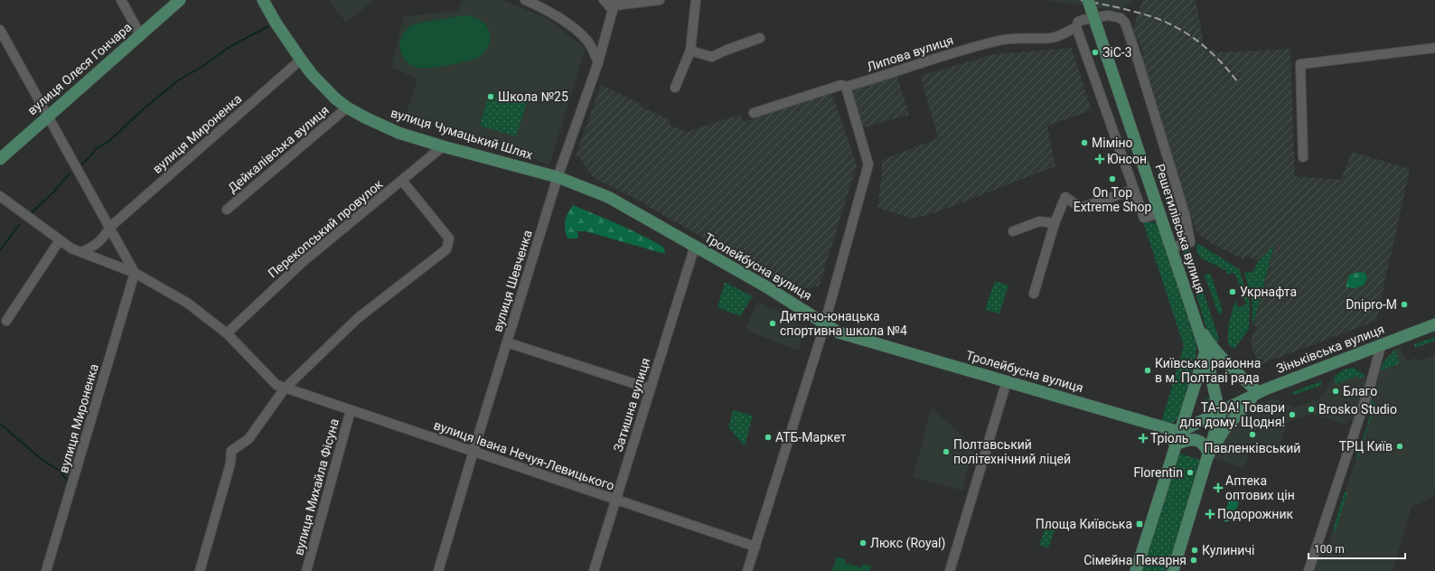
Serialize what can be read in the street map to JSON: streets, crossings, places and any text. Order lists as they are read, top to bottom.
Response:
{
  "streets": {
    "main road": [
      "вулиця Олеся Гончара",
      "вулиця Чумацький Шлях",
      "Решетилівська вулиця",
      "Тролейбусна вулиця",
      "Зіньківська вулиця"
    ],
    "street": [
      "Липова вулиця",
      "вулиця Мироненка",
      "Дейкалівська вулиця",
      "Перекопський провулок",
      "вулиця Шевченка",
      "Затишна вулиця",
      "вулиця Івана Нечуя-Левицького",
      "вулиця Михайла Фісуна"
    ]
  },
  "crossings": [
    ["Липова вулиця", "Решетилівська вулиця"],
    ["вулиця Мироненка", "вулиця Чумацький Шлях"],
    ["вулиця Мироненка", "вулиця Івана Нечуя-Левицького"],
    ["вулиця Чумацький Шлях", "Дейкалівська вулиця"],
    ["вулиця Чумацький Шлях", "Перекопський провулок"],
    ["вулиця Чумацький Шлях", "Тролейбусна вулиця"],
    ["вулиця Чумацький Шлях", "вулиця Шевченка"],
    ["Перекопський провулок", "вулиця Івана Нечуя-Левицького"],
    ["Решетилівська вулиця", "Зіньківська вулиця"],
    ["Тролейбусна вулиця", "вулиця Шевченка"],
    ["Тролейбусна вулиця", "Зіньківська вулиця"],
    ["Тролейбусна вулиця", "Затишна вулиця"],
    ["вулиця Шевченка", "вулиця Івана Нечуя-Левицького"],
    ["Затишна вулиця", "вулиця Івана Нечуя-Левицького"],
    ["вулиця Івана Нечуя-Левицького", "вулиця Михайла Фісуна"]
  ],
  "places": {
    "other": [
      "ЗіС-3",
      "Школа №25",
      "Міміно",
      "On Top Extreme Shop",
      "Укрнафта",
      "Dnipro-M",
      "Дитячо-юнацька спортивна школа №4",
      "Київська районна в м. Полтаві рада",
      "Благо",
      "Brosko Studio",
      "TA-DA! Товари для дому. Щодня!",
      "Павленківський",
      "АТБ-Маркет",
      "ТРЦ Київ",
      "Полтавський політехнічний ліцей",
      "Florentin",
      "Люкс (Royal)",
      "Кулиничі",
      "Сімейна Пекарня"
    ],
    "health": [
      "Юнсон",
      "Тріоль",
      "Аптека оптових цін",
      "Подорожник"
    ],
    "transit": ["Площа Київська"]
  },
  "scale_bar": "100 m"
}
